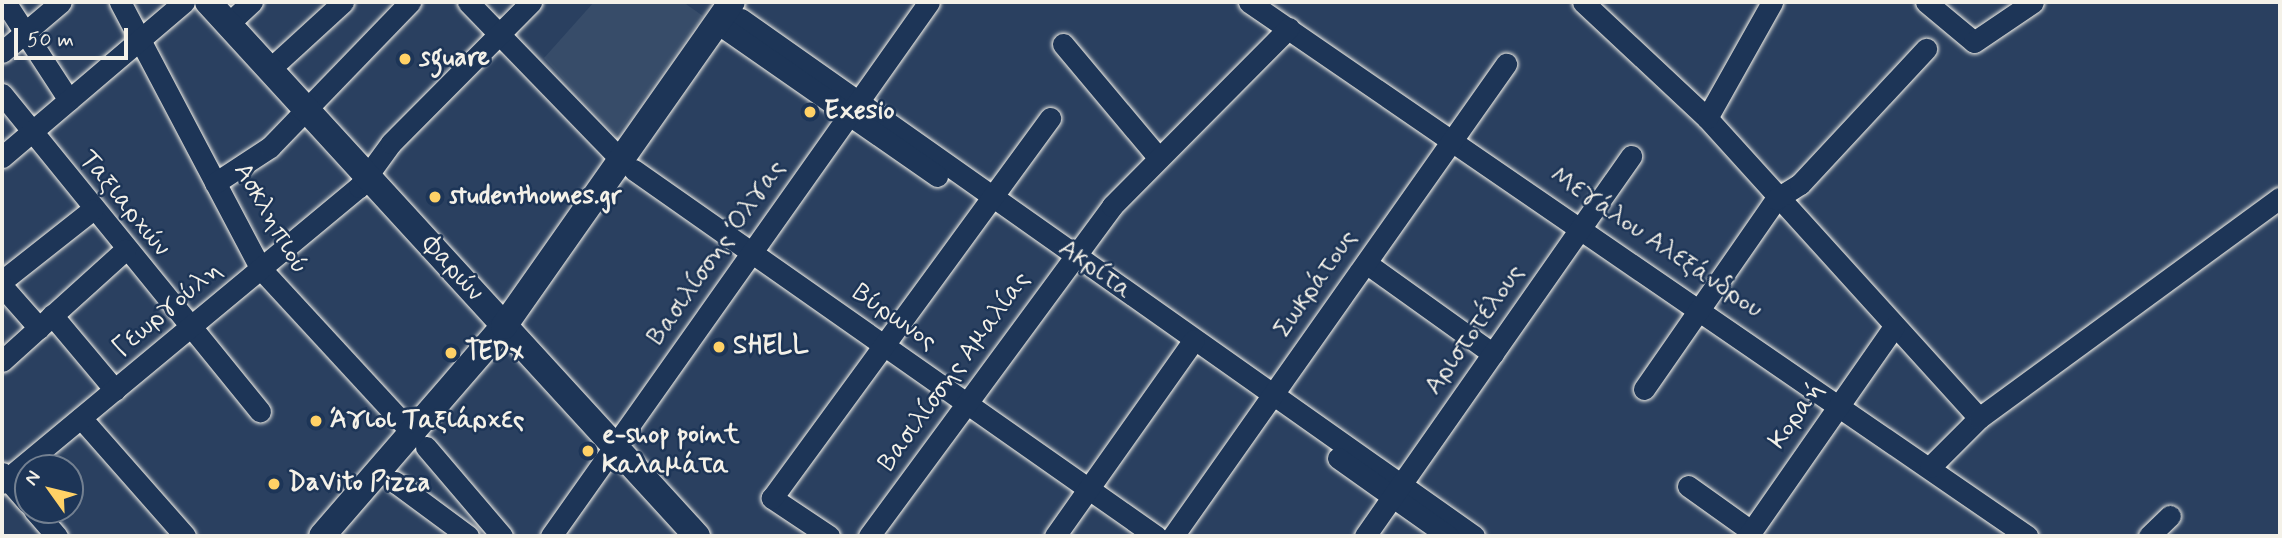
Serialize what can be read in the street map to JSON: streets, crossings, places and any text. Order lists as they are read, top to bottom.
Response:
{
  "streets": {
    "main road": ["Φαρών"],
    "street": [
      "Ταξιαρχών",
      "Ασκληπιού",
      "Μεγάλου Αλεξάνδρου",
      "Βασιλίσσης Όλγας",
      "Ακρίτα",
      "Σωκράτους",
      "Γεωργούλη",
      "Βύρωνος",
      "Αριστοτέλους",
      "Βασιλίσσης Αμαλίας",
      "Κοραή"
    ]
  },
  "crossings": [
    ["Ταξιαρχών", "Γεωργούλη"],
    ["Ασκληπιού", "Γεωργούλη"],
    ["Μεγάλου Αλεξάνδρου", "Σωκράτους"],
    ["Μεγάλου Αλεξάνδρου", "Αριστοτέλους"],
    ["Μεγάλου Αλεξάνδρου", "Βασιλίσσης Αμαλίας"],
    ["Μεγάλου Αλεξάνδρου", "Κοραή"],
    ["Βασιλίσσης Όλγας", "Φαρών"],
    ["Βασιλίσσης Όλγας", "Ακρίτα"],
    ["Βασιλίσσης Όλγας", "Βύρωνος"],
    ["Φαρών", "Γεωργούλη"],
    ["Ακρίτα", "Σωκράτους"],
    ["Ακρίτα", "Αριστοτέλους"],
    ["Ακρίτα", "Βασιλίσσης Αμαλίας"],
    ["Γεωργούλη", "Βύρωνος"],
    ["Βύρωνος", "Βασιλίσσης Αμαλίας"]
  ],
  "places": [
    "sguare",
    "Exesio",
    "studenthomes.gr",
    "SHELL",
    "TEDx",
    "Άγιοι Ταξιάρχες",
    "e-shop point Καλαμάτα",
    "DaVito Pizza"
  ],
  "scale_bar": "50 m",
  "north": "top left"
}
